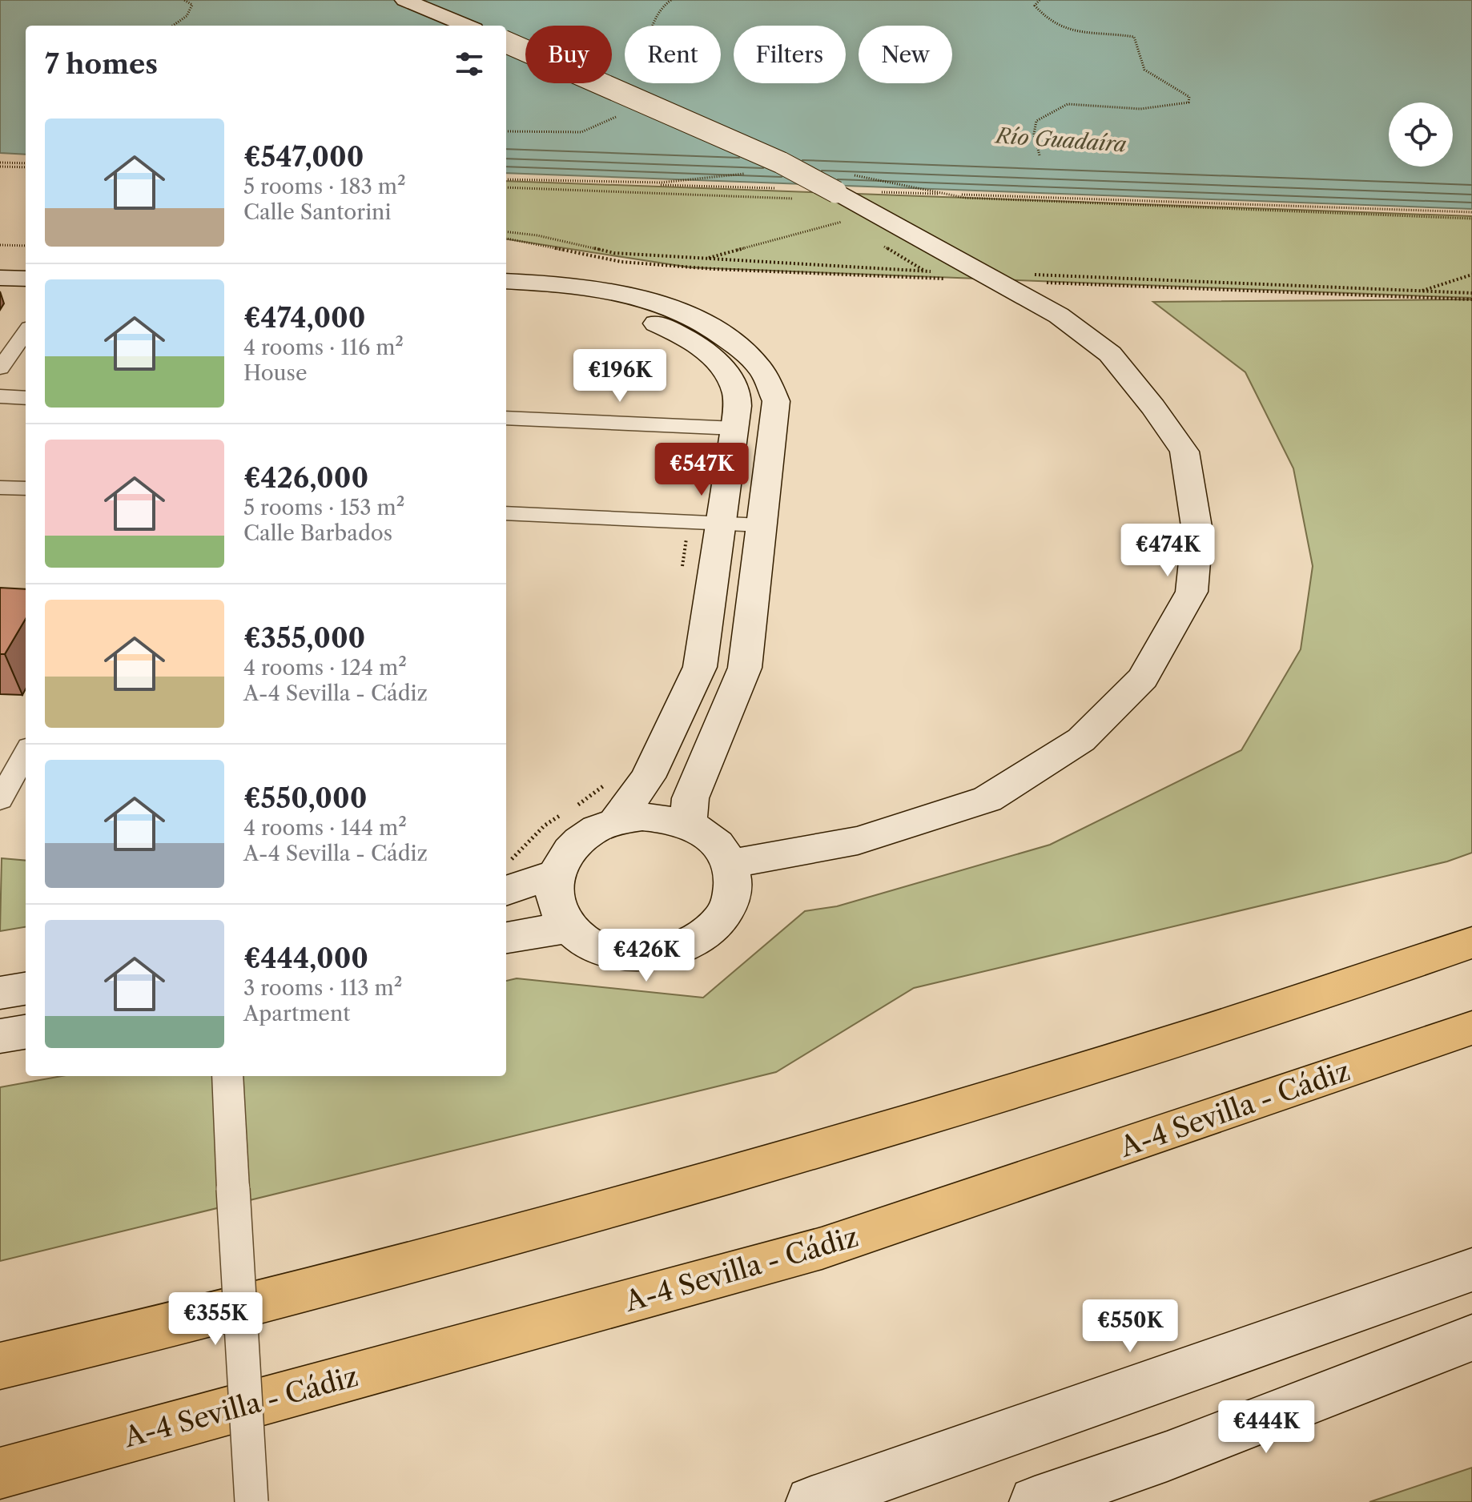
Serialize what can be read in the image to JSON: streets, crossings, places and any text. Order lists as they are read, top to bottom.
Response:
{
  "streets": {
    "highway": ["A-4 Sevilla - Cádiz"]
  },
  "water": ["Río Guadaíra"],
  "page": {
    "chip": [
      "Buy",
      "Rent",
      "Filters",
      "New"
    ],
    "heading": "7 homes",
    "list": [
      {
        "name": "€547,000",
        "note": "5 rooms · 183 m² · Calle Santorini"
      },
      {
        "name": "€474,000",
        "note": "4 rooms · 116 m² · House"
      },
      {
        "name": "€426,000",
        "note": "5 rooms · 153 m² · Calle Barbados"
      },
      {
        "name": "€355,000",
        "note": "4 rooms · 124 m² · A-4 Sevilla - Cádiz"
      },
      {
        "name": "€550,000",
        "note": "4 rooms · 144 m² · A-4 Sevilla - Cádiz"
      },
      {
        "name": "€444,000",
        "note": "3 rooms · 113 m² · Apartment"
      }
    ],
    "price": [
      "€196K",
      "€547K",
      "€474K",
      "€426K",
      "€355K",
      "€550K",
      "€444K"
    ]
  }
}
